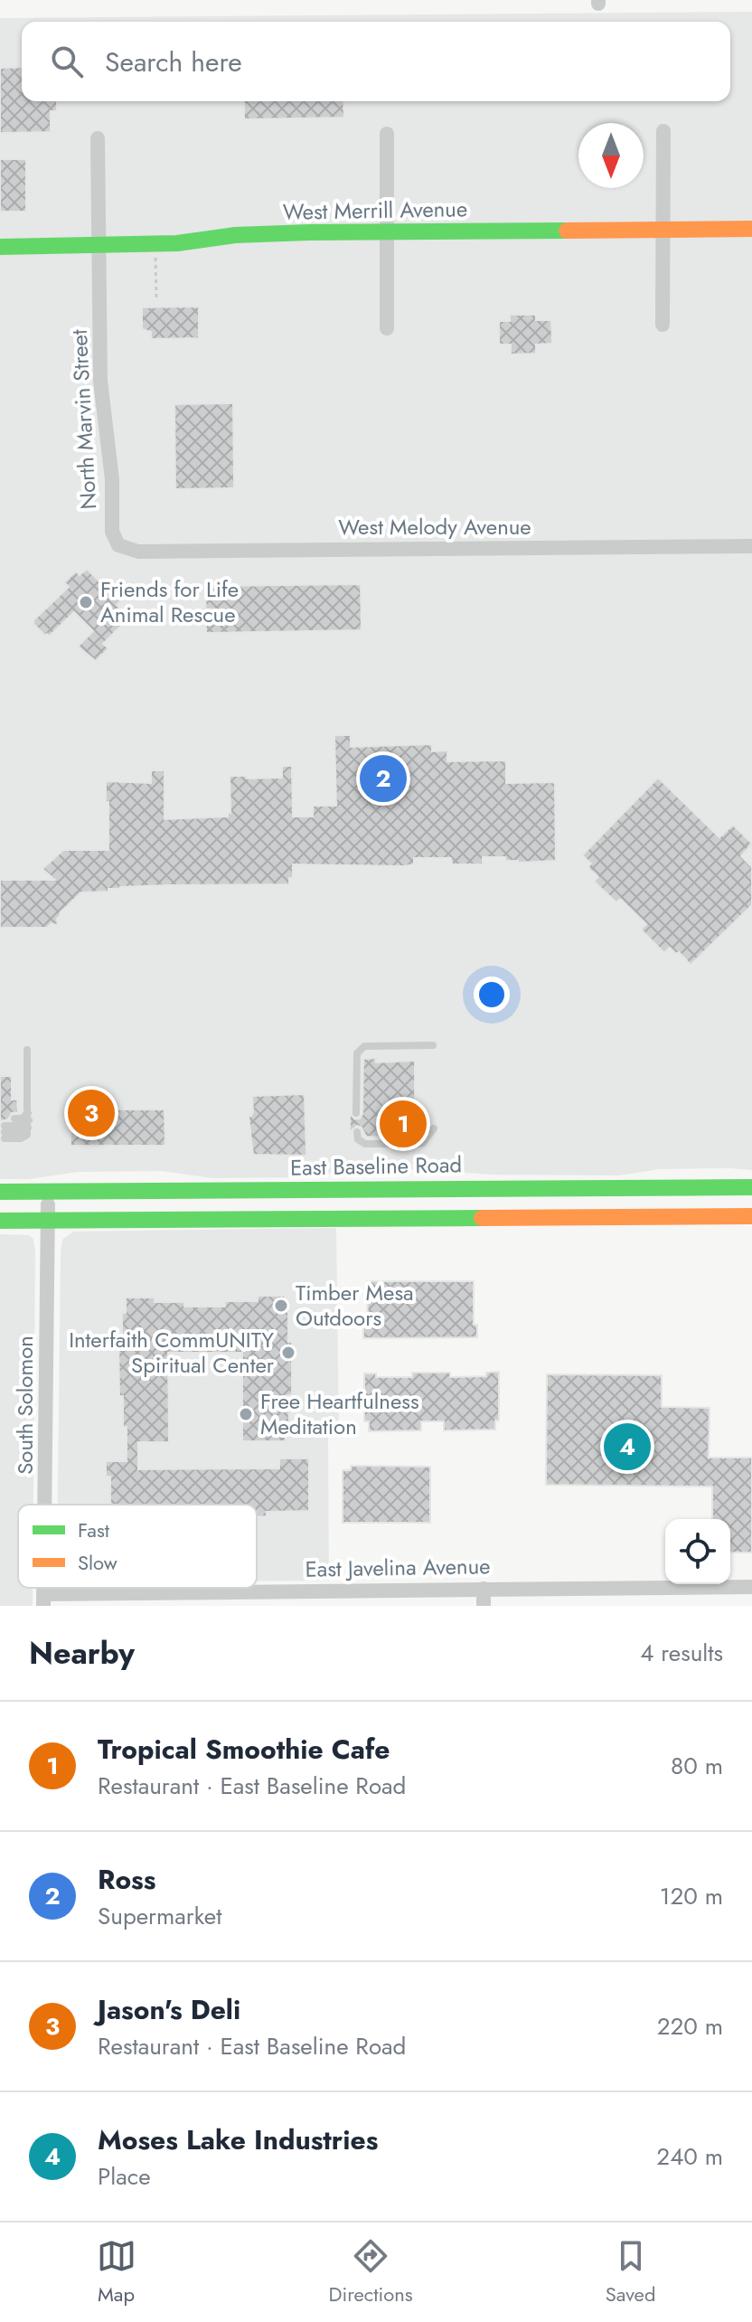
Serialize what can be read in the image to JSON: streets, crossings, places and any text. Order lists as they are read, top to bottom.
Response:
{
  "streets": {
    "main road": ["West Merrill Avenue", "East Baseline Road"],
    "street": [
      "North Marvin Street",
      "West Melody Avenue",
      "South Solomon",
      "East Javelina Avenue"
    ]
  },
  "crossings": [
    ["West Merrill Avenue", "North Marvin Street"],
    ["North Marvin Street", "West Melody Avenue"]
  ],
  "places": [
    "Friends for Life Animal Rescue",
    "Timber Mesa Outdoors",
    "Interfaith CommUNITY Spiritual Center",
    "Free Heartfulness Meditation"
  ],
  "legend": ["Fast", "Slow"],
  "north": "bottom",
  "page": {
    "search": "Search here",
    "pins": [
      "2",
      "3",
      "1",
      "4"
    ],
    "heading": ["Nearby", "4 results"],
    "list": [
      {
        "mark": "1",
        "name": "Tropical Smoothie Cafe",
        "note": "Restaurant · East Baseline Road",
        "value": "80 m"
      },
      {
        "mark": "2",
        "name": "Ross",
        "note": "Supermarket",
        "value": "120 m"
      },
      {
        "mark": "3",
        "name": "Jason's Deli",
        "note": "Restaurant · East Baseline Road",
        "value": "220 m"
      },
      {
        "mark": "4",
        "name": "Moses Lake Industries",
        "note": "Place",
        "value": "240 m"
      }
    ],
    "nav": ["Map", "Directions", "Saved"]
  }
}
